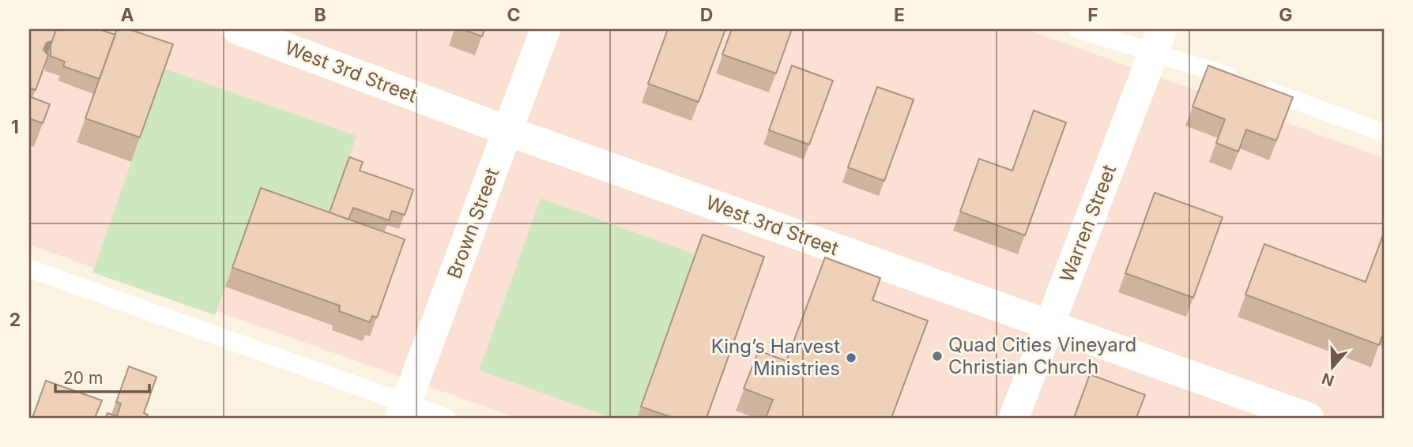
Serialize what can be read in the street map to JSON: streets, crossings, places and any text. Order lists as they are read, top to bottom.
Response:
{
  "streets": {
    "street": ["West 3rd Street", "Brown Street", "Warren Street"]
  },
  "crossings": [
    ["West 3rd Street", "Brown Street"],
    ["West 3rd Street", "Warren Street"]
  ],
  "places": ["Quad Cities Vineyard Christian Church", "King’s Harvest Ministries"],
  "scale_bar": "20 m",
  "north": "bottom",
  "grid": {
    "columns": [
      "A",
      "B",
      "C",
      "D",
      "E",
      "F",
      "G"
    ],
    "rows": ["1", "2"]
  }
}
